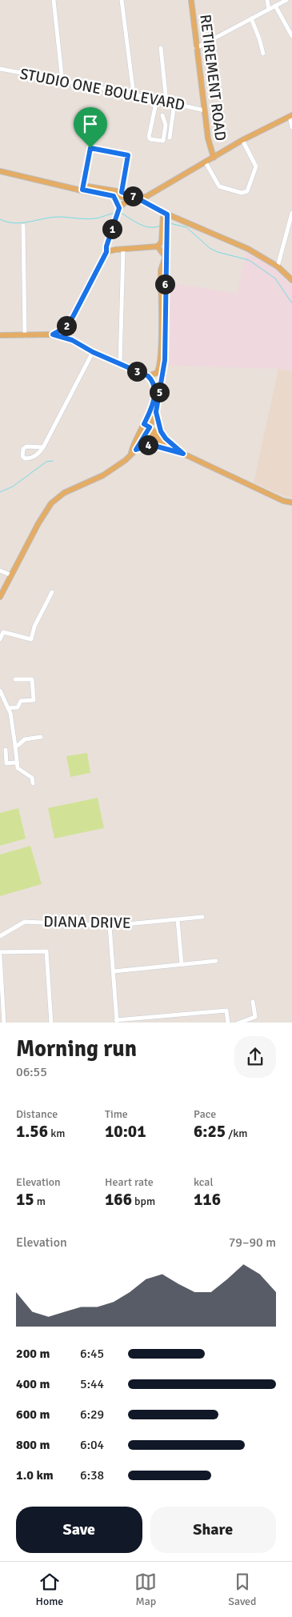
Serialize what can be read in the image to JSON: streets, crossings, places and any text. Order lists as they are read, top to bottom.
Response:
{
  "streets": {
    "main road": ["RETIREMENT ROAD"],
    "street": ["STUDIO ONE BOULEVARD", "DIANA DRIVE"]
  },
  "crossings": [
    ["RETIREMENT ROAD", "STUDIO ONE BOULEVARD"]
  ],
  "page": {
    "pins": [
      "7",
      "1",
      "6",
      "2",
      "3",
      "5",
      "4"
    ],
    "heading": ["Morning run", "06:55"],
    "stats": [
      ["Distance", "1.56 km"],
      ["Time", "10:01"],
      ["Pace", "6:25 /km"],
      ["Elevation", "15 m"],
      ["Heart rate", "166 bpm"],
      ["kcal", "116"]
    ],
    "chart": ["Elevation", "79–90 m"],
    "list": [
      {
        "name": "200 m",
        "note": "6:45"
      },
      {
        "name": "400 m",
        "note": "5:44"
      },
      {
        "name": "600 m",
        "note": "6:29"
      },
      {
        "name": "800 m",
        "note": "6:04"
      },
      {
        "name": "1.0 km",
        "note": "6:38"
      }
    ],
    "buttons": ["Save", "Share"],
    "tabs": ["Home", "Map", "Saved"]
  }
}
